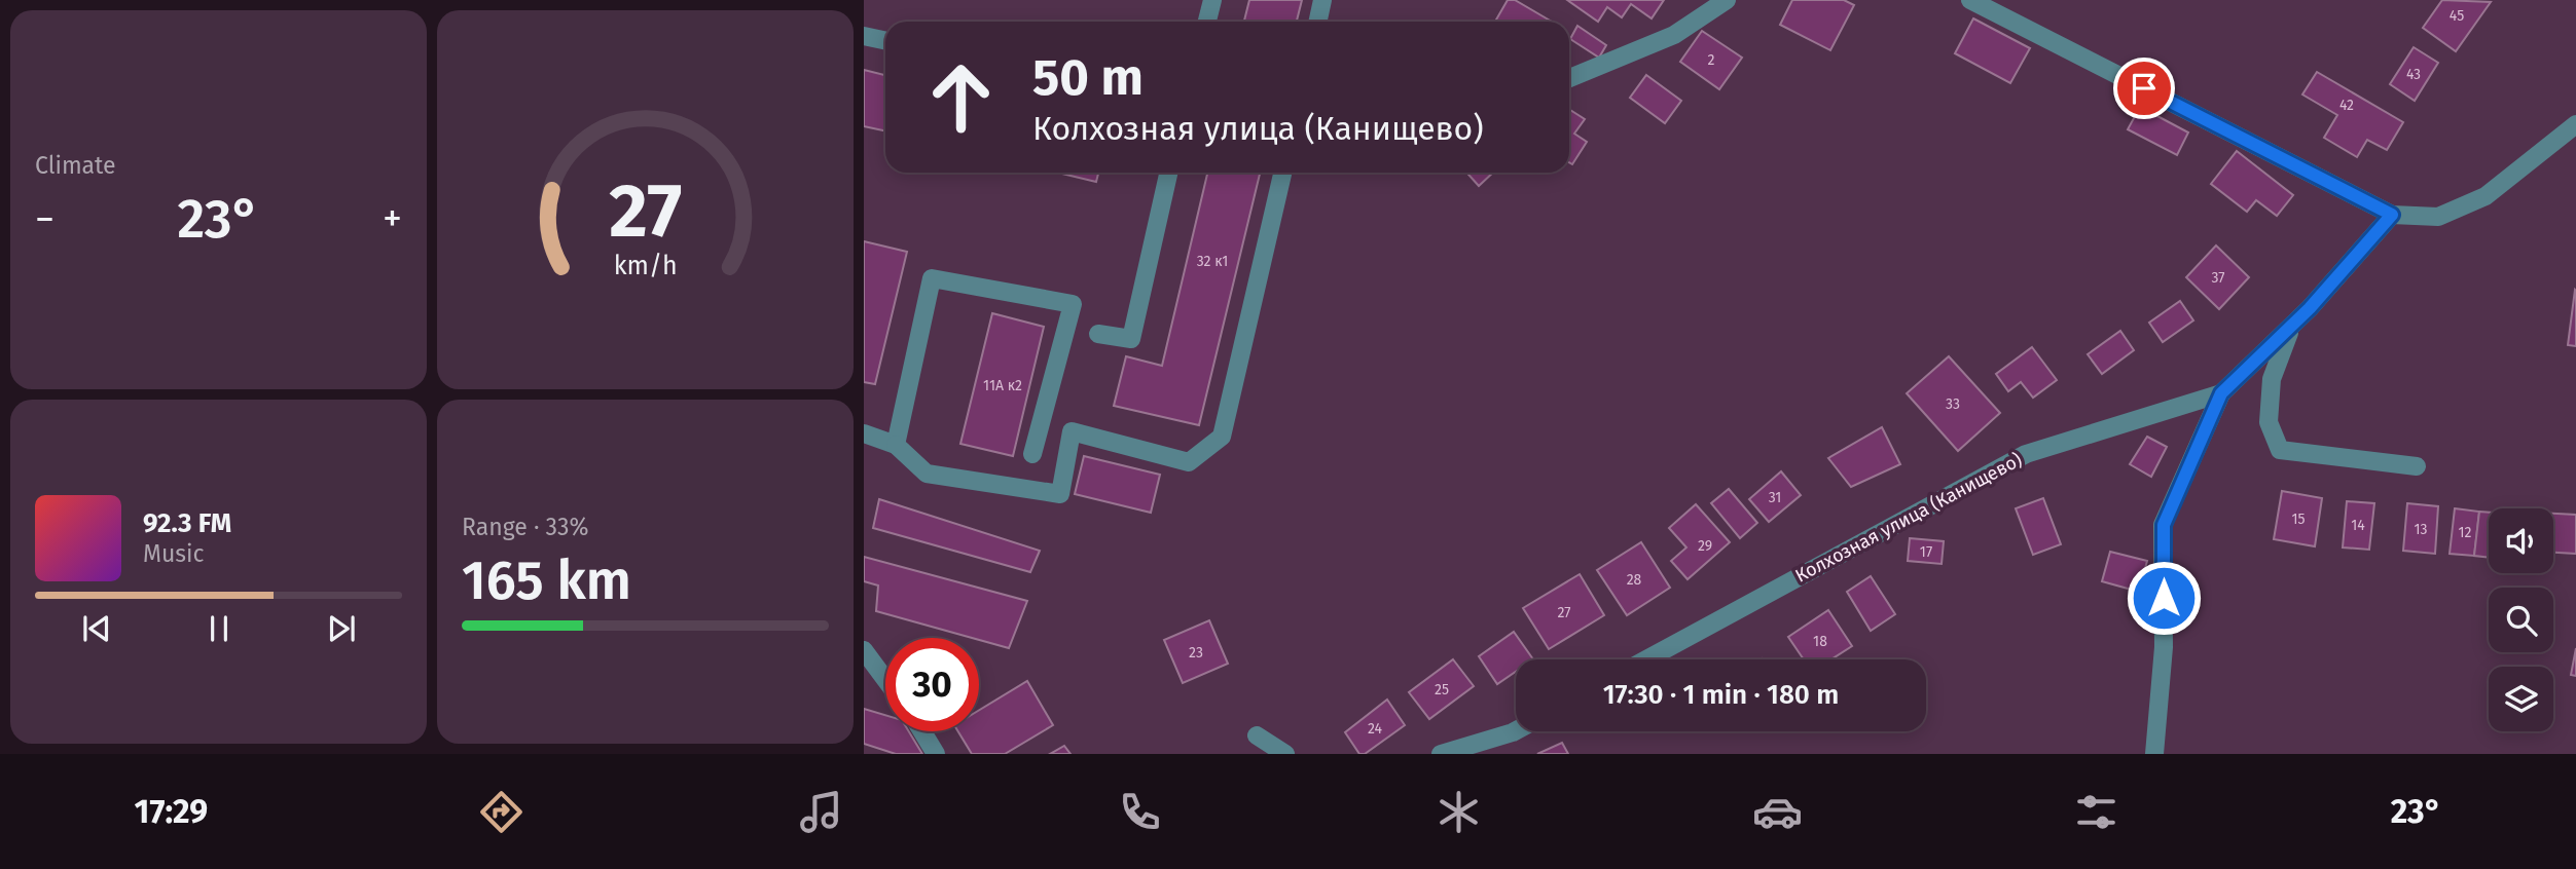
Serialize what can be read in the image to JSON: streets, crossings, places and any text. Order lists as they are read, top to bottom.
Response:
{
  "streets": {
    "street": ["Колхозная улица (Канищево)"]
  },
  "house_numbers": [
    "45",
    "2",
    "43",
    "42",
    "32 к1",
    "37",
    "11А к2",
    "33",
    "31",
    "15",
    "14",
    "13",
    "12",
    "29",
    "17",
    "28",
    "27",
    "18",
    "23",
    "25",
    "24"
  ],
  "page": {
    "tile": [
      "Climate",
      ["Range · 33%", "165 km"]
    ],
    "turn": ["50 m", "Колхозная улица (Канищево)"],
    "heat": ["−", "23°", "+"],
    "song": ["92.3 FM", "Music"],
    "limit": "30",
    "trip": "17:30 · 1 min · 180 m",
    "tabs": ["17:29", "23°"],
    "gauge": ["27", "km/h"]
  }
}
